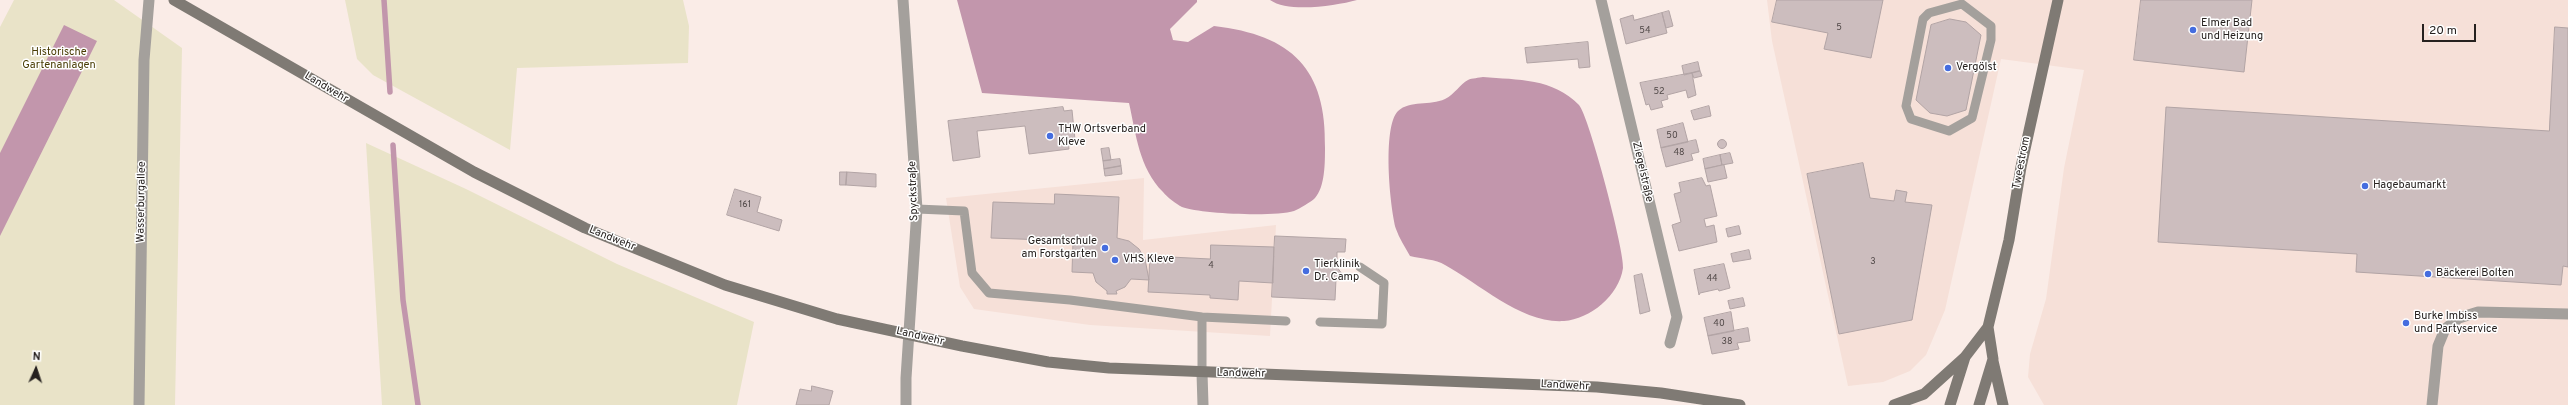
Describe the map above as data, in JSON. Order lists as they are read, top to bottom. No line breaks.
{"streets":{"main road":["Landwehr","Tweestrom"],"street":["Ziegelstraße","Spyckstraße","Wasserburgallee"]},"crossings":[["Landwehr","Spyckstraße"]],"parks":["Historische Gartenanlagen"],"places":["Elmer Bad und Heizung","Vergölst","THW Ortsverband Kleve","Hagebaumarkt","Gesamtschule am Forstgarten","VHS Kleve","Tierklinik Dr. Camp","Bäckerei Bolten","Burke Imbiss und Partyservice"],"house_numbers":["5","54","52","50","48","161","3","4","44","40","38"],"scale_bar":"20 m","north":"top"}
